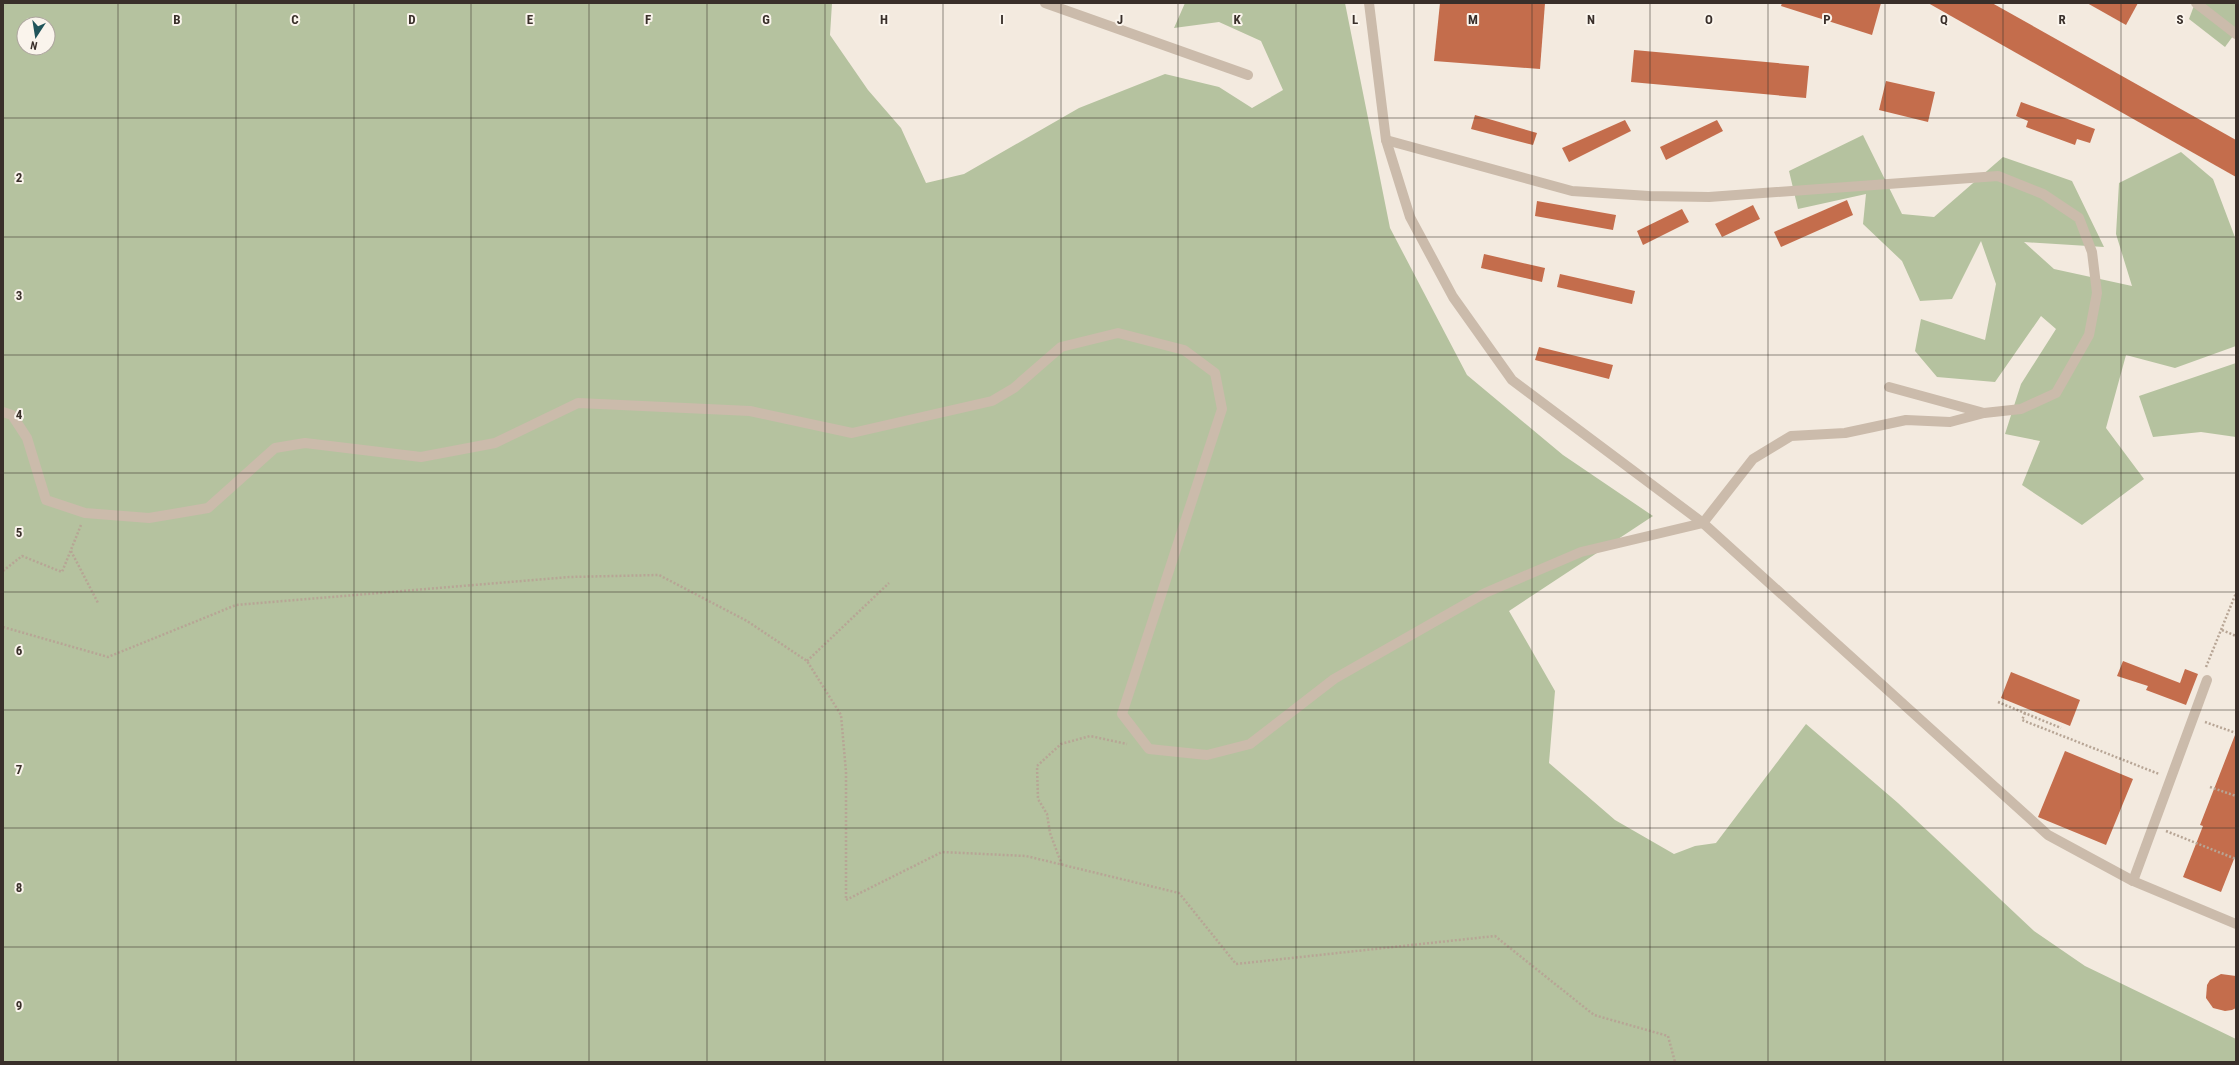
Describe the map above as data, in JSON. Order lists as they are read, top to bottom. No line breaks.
{"north":"bottom","grid":{"columns":["B","C","D","E","F","G","H","I","J","K","L","M","N","O","P","Q","R","S"],"rows":["2","3","4","5","6","7","8","9"]}}
